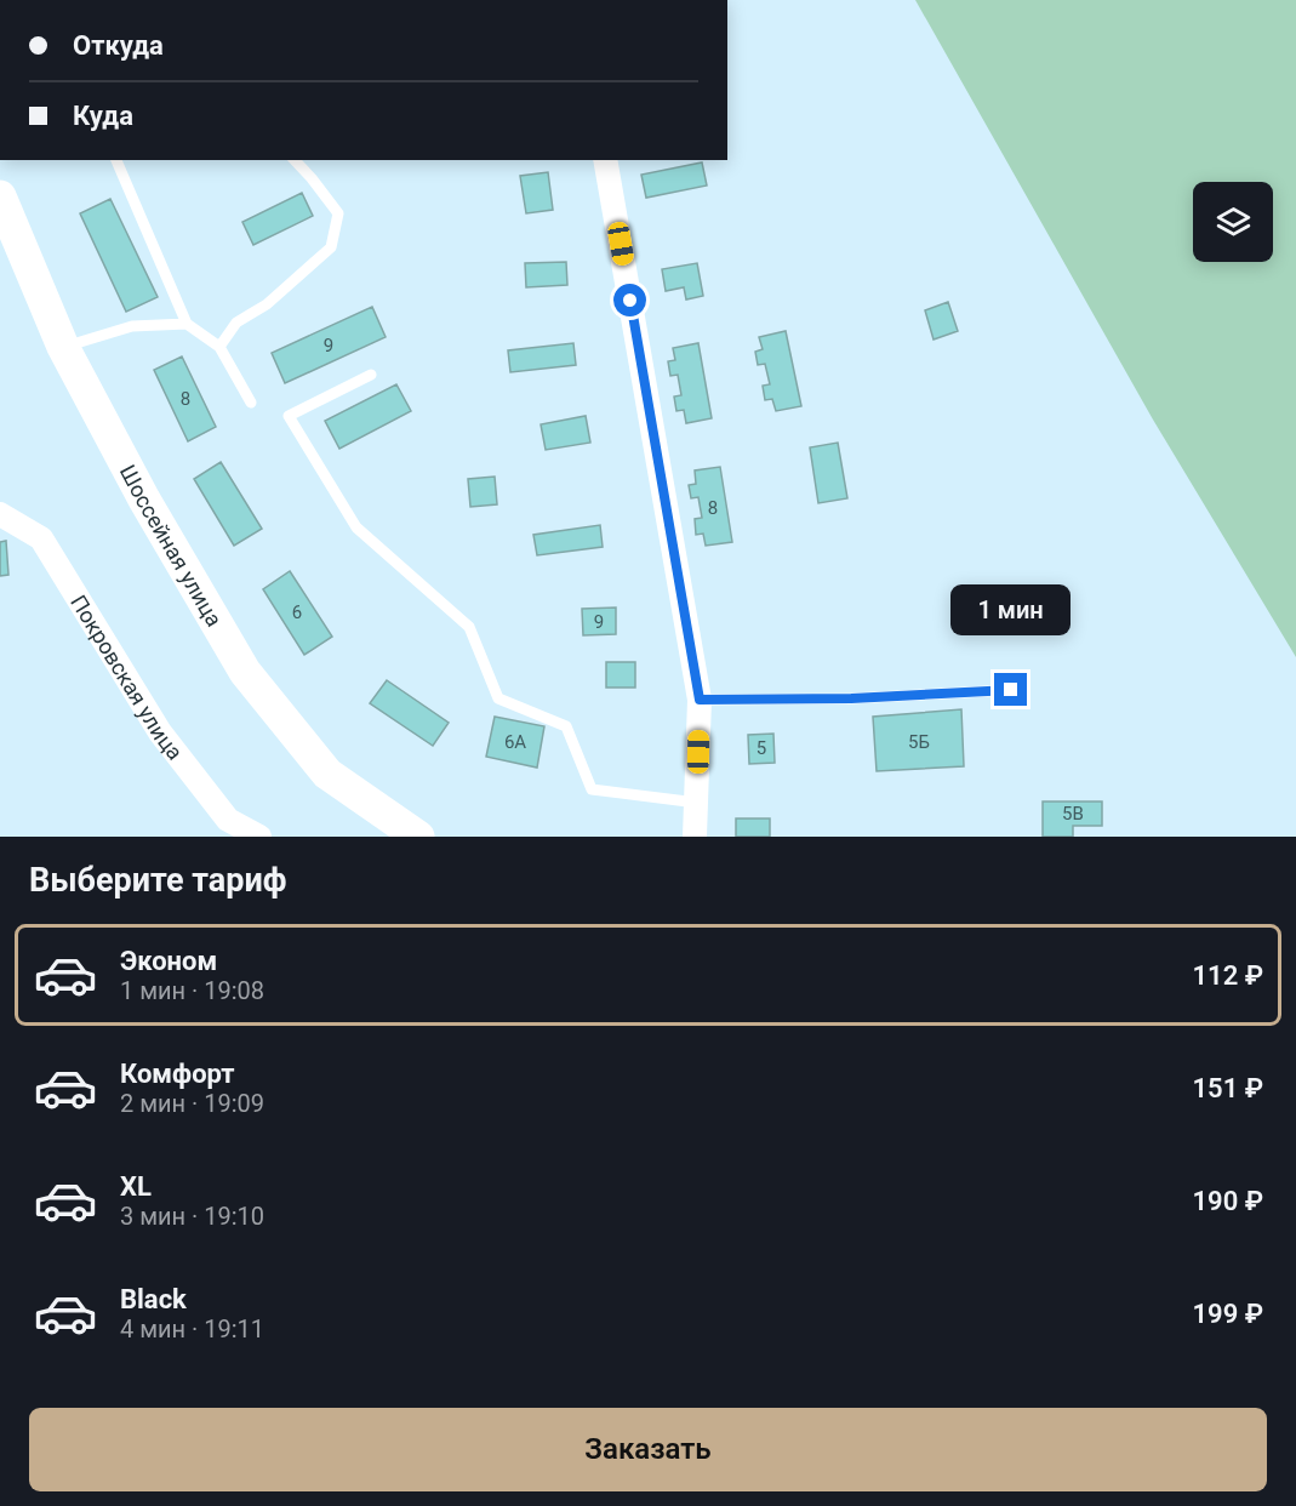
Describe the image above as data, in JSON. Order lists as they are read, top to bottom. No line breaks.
{"streets":{"main road":["Шоссейная улица"],"street":["Покровская улица"]},"house_numbers":["9","8","8","6","9","6А","5Б","5","5В"],"page":{"banner":["Откуда","Куда"],"bubble":"1 мин","heading":"Выберите тариф","list":[{"name":"Эконом","note":"1 мин · 19:08","value":"112 ₽"},{"name":"Комфорт","note":"2 мин · 19:09","value":"151 ₽"},{"name":"XL","note":"3 мин · 19:10","value":"190 ₽"},{"name":"Black","note":"4 мин · 19:11","value":"199 ₽"}],"buttons":"Заказать"}}
